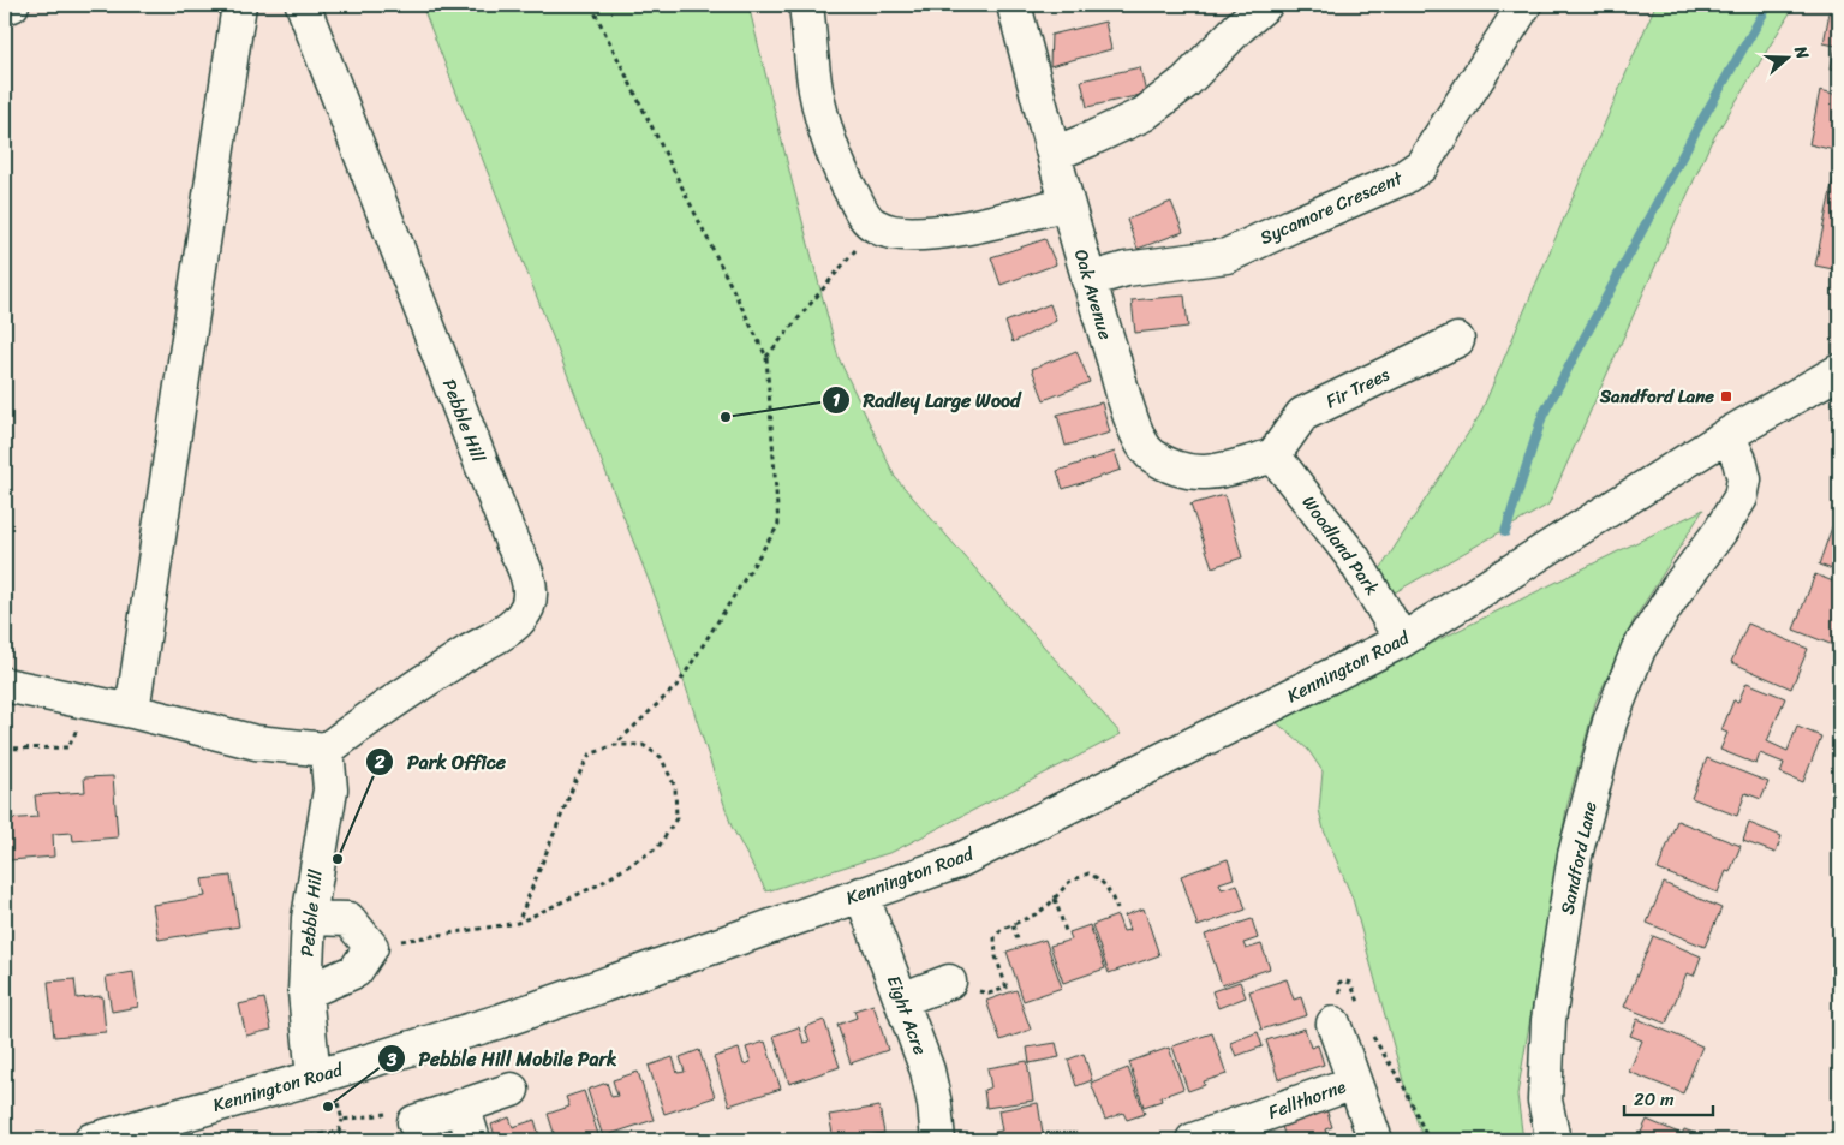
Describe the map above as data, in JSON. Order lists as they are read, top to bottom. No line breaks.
{"streets":{"street":["Sycamore Crescent","Oak Avenue","Fir Trees","Pebble Hill","Woodland Park","Kennington Road","Sandford Lane","Eight Acre","Fellthorne"]},"crossings":[["Sycamore Crescent","Oak Avenue"],["Oak Avenue","Fir Trees"],["Oak Avenue","Woodland Park"],["Fir Trees","Woodland Park"],["Pebble Hill","Kennington Road"],["Woodland Park","Kennington Road"],["Kennington Road","Sandford Lane"],["Kennington Road","Eight Acre"]],"places":{"transit":["Sandford Lane"],"other":["Radley Large Wood","Park Office","Pebble Hill Mobile Park"]},"scale_bar":"20 m","north":"right"}
